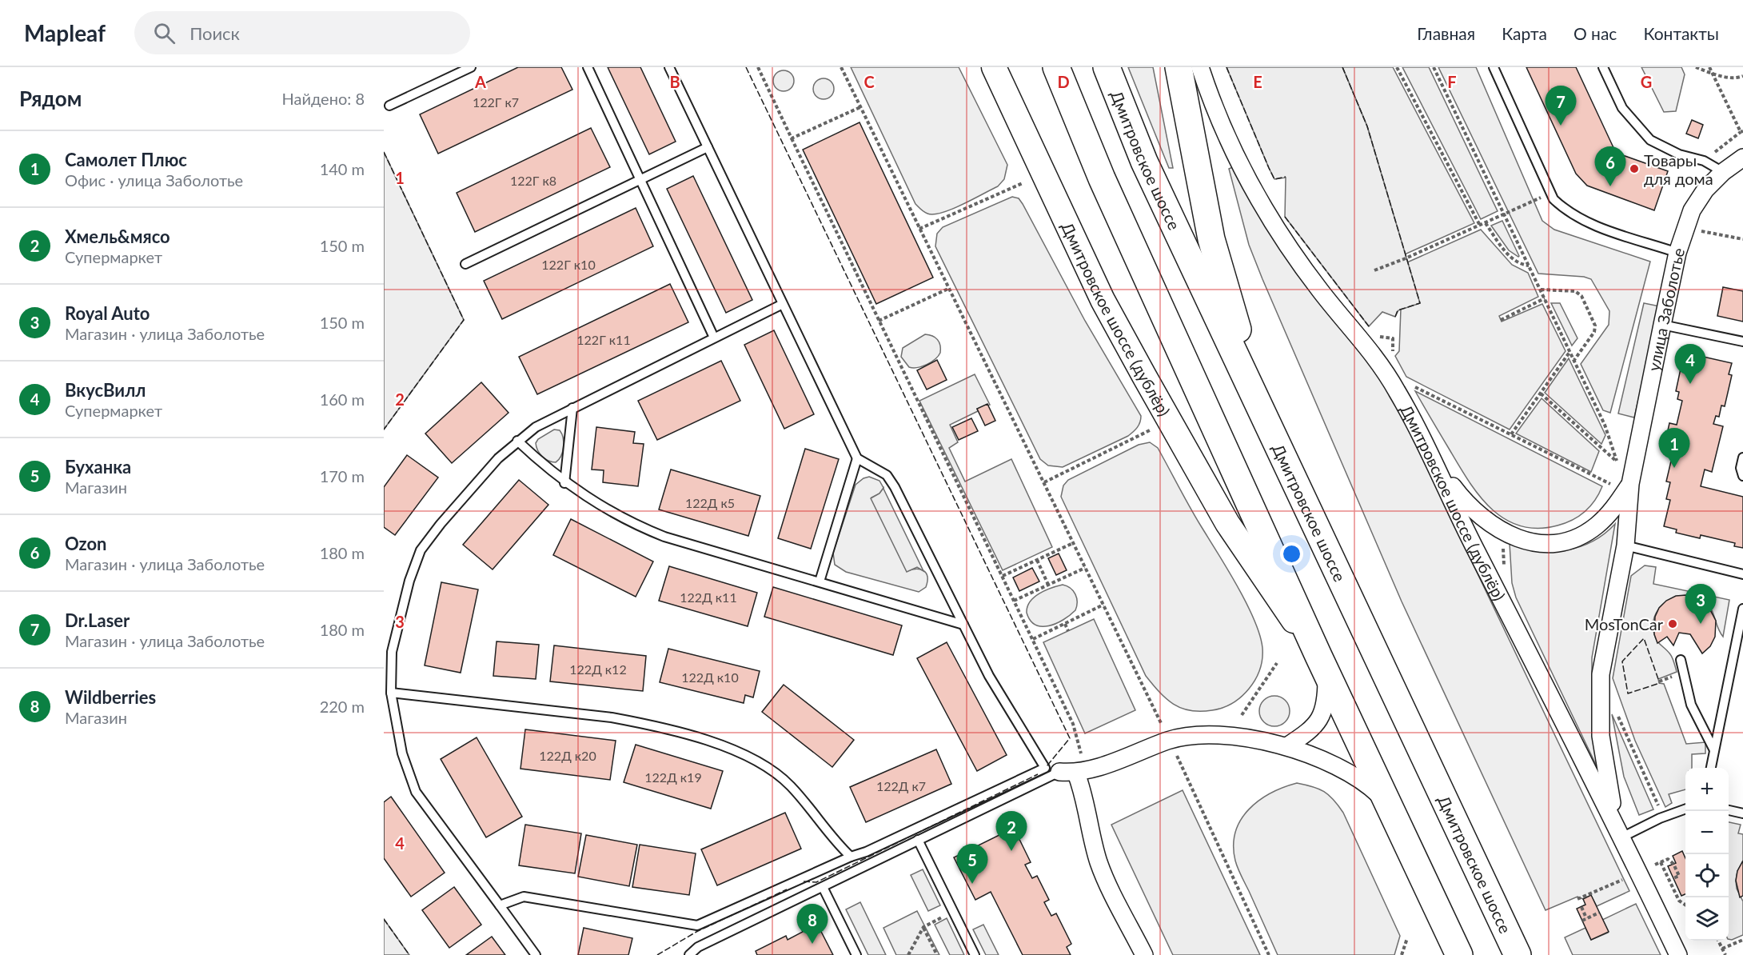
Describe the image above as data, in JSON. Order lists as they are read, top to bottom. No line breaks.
{"streets":{"highway":["Дмитровское шоссе"],"main road":["Дмитровское шоссе (дублёр)"],"street":["улица Заболотье"]},"crossings":[["улица Заболотье","Дмитровское шоссе (дублёр)"]],"places":["Товары для дома","MosTonCar"],"house_numbers":["122Г к7","122Г к8","122Г к10","122Г к11","122Д к5","122Д к11","122Д к12","122Д к10","122Д к20","122Д к19","122Д к7"],"page":{"header":"Mapleaf","search":"Поиск","nav":["Главная","Карта","О нас","Контакты"],"heading":["Рядом","Найдено: 8"],"pins":["7","6","4","1","3","2","5","8"],"list":[{"mark":"1","name":"Самолет Плюс","note":"Офис · улица Заболотье","value":"140 m"},{"mark":"2","name":"Хмель&мясо","note":"Супермаркет","value":"150 m"},{"mark":"3","name":"Royal Auto","note":"Магазин · улица Заболотье","value":"150 m"},{"mark":"4","name":"ВкусВилл","note":"Супермаркет","value":"160 m"},{"mark":"5","name":"Буханка","note":"Магазин","value":"170 m"},{"mark":"6","name":"Ozon","note":"Магазин · улица Заболотье","value":"180 m"},{"mark":"7","name":"Dr.Laser","note":"Магазин · улица Заболотье","value":"180 m"},{"mark":"8","name":"Wildberries","note":"Магазин","value":"220 m"}],"map_buttons":["+","−"]},"grid":{"columns":["A","B","C","D","E","F","G"],"rows":["1","2","3","4"]}}
